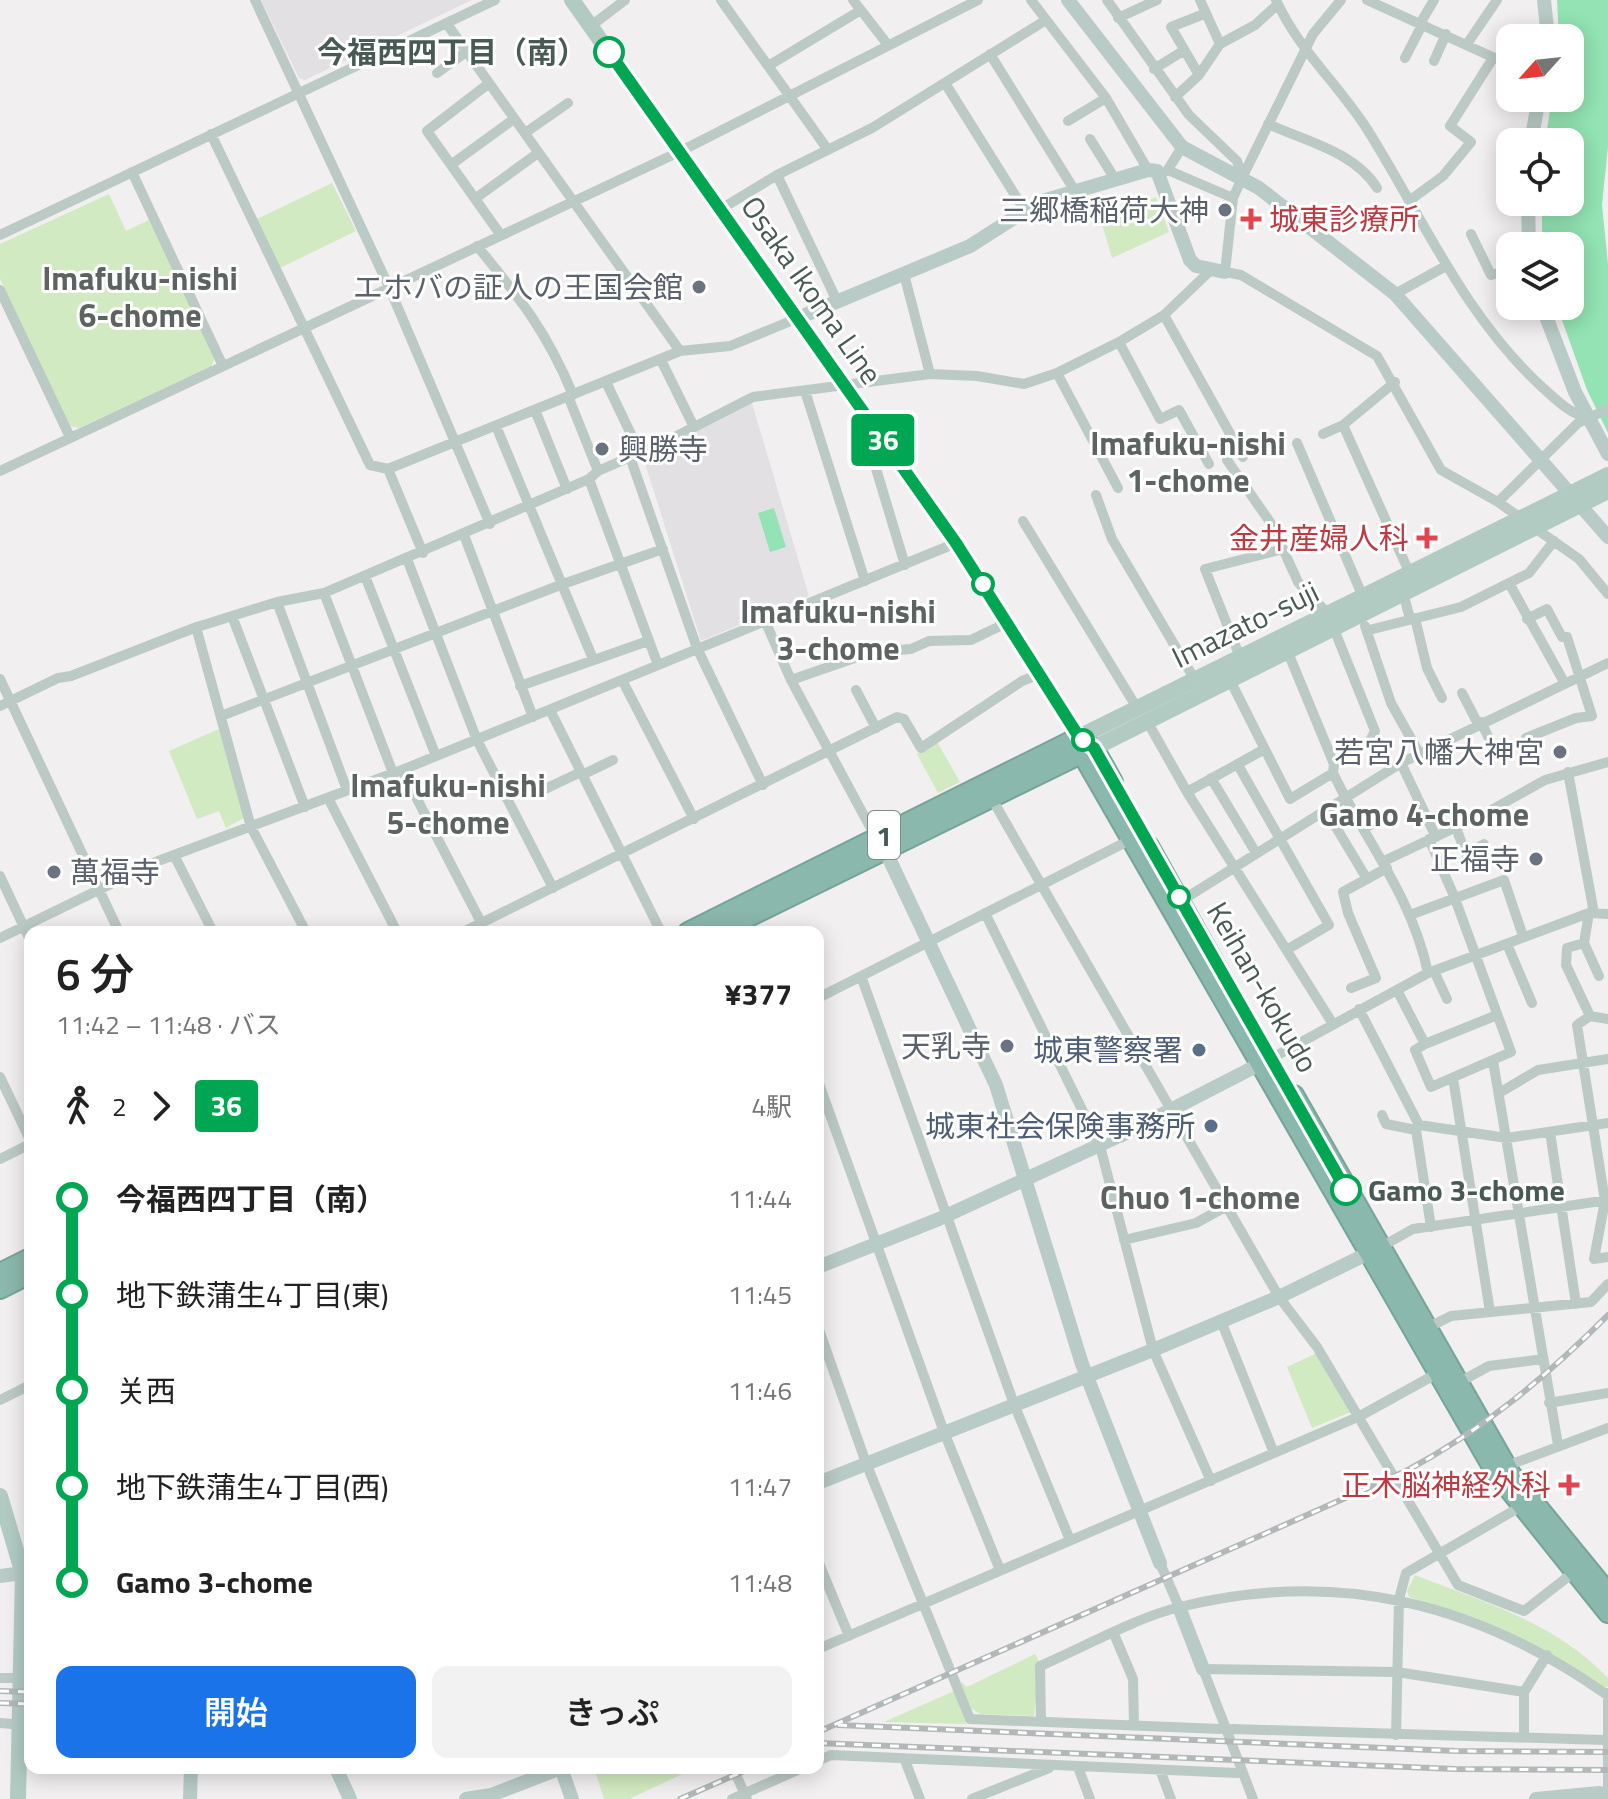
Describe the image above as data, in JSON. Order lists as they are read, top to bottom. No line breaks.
{"streets":{"highway":["1","Keihan-kokudo"],"main road":["Osaka Ikoma Line","Imazato-suji"]},"crossings":[["Osaka Ikoma Line","Imazato-suji"],["Osaka Ikoma Line","1"],["Osaka Ikoma Line","Keihan-kokudo"],["Imazato-suji","1"],["Imazato-suji","Keihan-kokudo"],["1","Keihan-kokudo"]],"districts":["Imafuku-nishi 6-chome","Imafuku-nishi 1-chome","Imafuku-nishi 3-chome","Imafuku-nishi 5-chome","Gamo 4-chome","Chuo 1-chome"],"places":{"other":["今福西四丁目（南）","三郷橋稲荷大神","エホバの証人の王国会館","興勝寺","若宮八幡大神宮","正福寺","萬福寺","天乳寺","城東警察署","城東社会保険事務所","Gamo 3-chome"],"health":["城東診療所","金井産婦人科","正木脳神経外科"]},"lines":["bus line 36"],"north":"bottom left","page":{"on_map":"36","heading":["6 分","11:42 – 11:48 · バス","¥377"],"legs":["2","36","4駅"],"list":[{"name":"今福西四丁目（南）","value":"11:44"},{"name":"地下鉄蒲生4丁目(東)","value":"11:45"},{"name":"关西","value":"11:46"},{"name":"地下鉄蒲生4丁目(西)","value":"11:47"},{"name":"Gamo 3-chome","value":"11:48"}],"buttons":["開始","きっぷ"]}}
